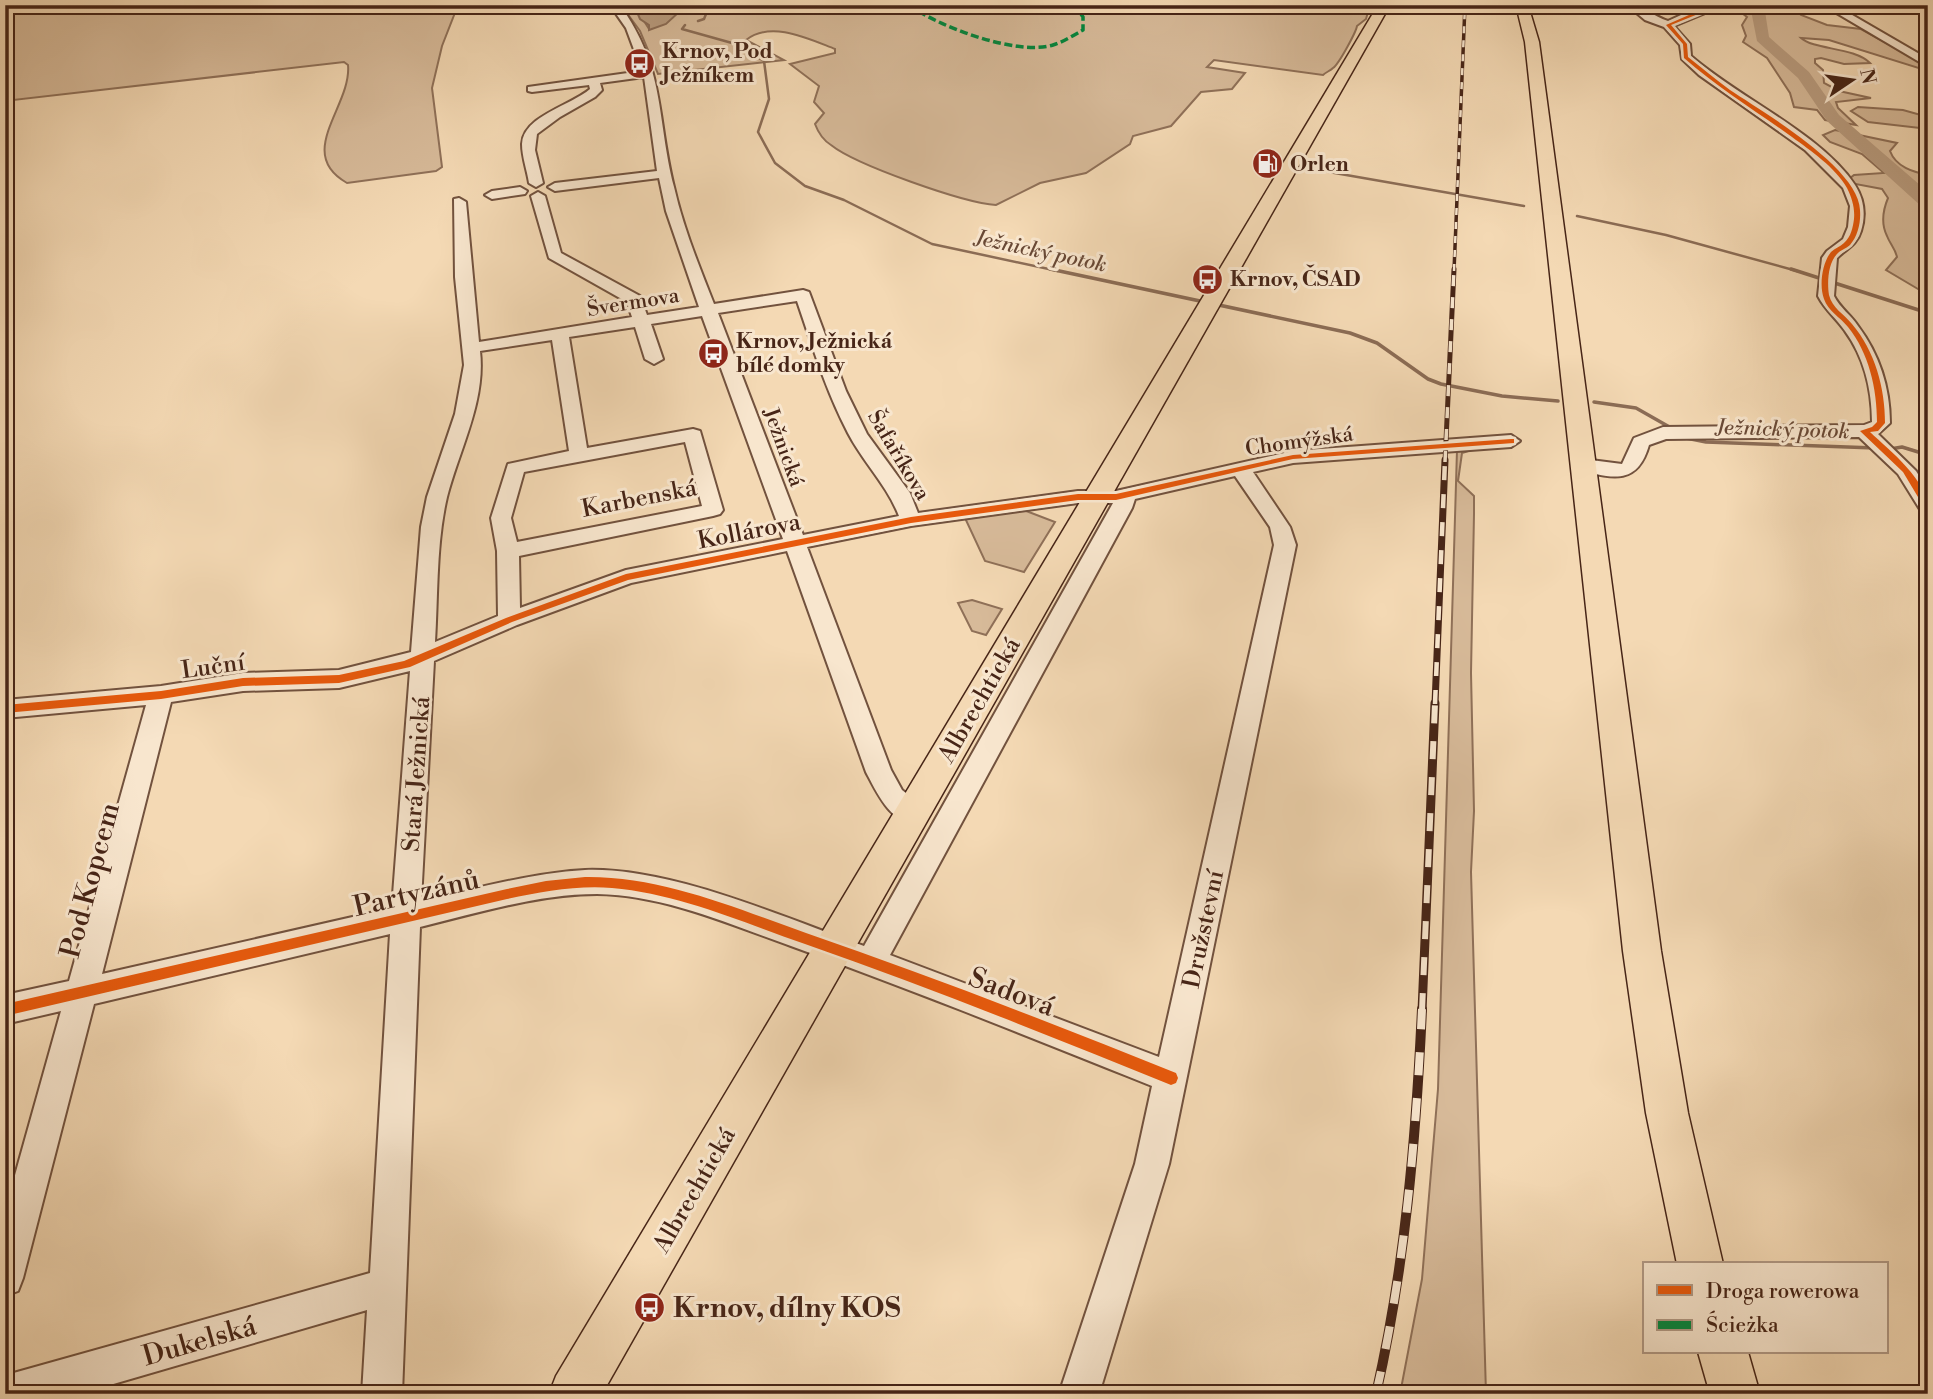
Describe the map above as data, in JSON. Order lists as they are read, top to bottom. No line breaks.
{"streets":{"main road":["Albrechtická"],"street":["Švermova","Chomýžská","Ježnická","Šafaříkova","Karbenská","Kollárova","Luční","Stará Ježnická","Pod Kopcem","Partyzánů","Družstevní","Sadová","Dukelská"]},"crossings":[["Švermova","Ježnická"],["Švermova","Šafaříkova"],["Švermova","Stará Ježnická"],["Chomýžská","Kollárova"],["Chomýžská","Albrechtická"],["Chomýžská","Družstevní"],["Ježnická","Kollárova"],["Ježnická","Albrechtická"],["Šafaříkova","Kollárova"],["Karbenská","Kollárova"],["Kollárova","Luční"],["Kollárova","Albrechtická"],["Kollárova","Stará Ježnická"],["Luční","Stará Ježnická"],["Luční","Pod Kopcem"],["Albrechtická","Partyzánů"],["Albrechtická","Sadová"],["Stará Ježnická","Partyzánů"],["Stará Ježnická","Dukelská"],["Pod Kopcem","Partyzánů"],["Partyzánů","Sadová"],["Družstevní","Sadová"]],"water":["Ježnický potok"],"places":{"bus stop":["Krnov, Pod Ježníkem","Krnov, ČSAD","Krnov, Ježnická bílé domky","Krnov, dílny KOS"],"fuel station":["Orlen"]},"legend":["Droga rowerowa","Ścieżka"],"north":"right"}
